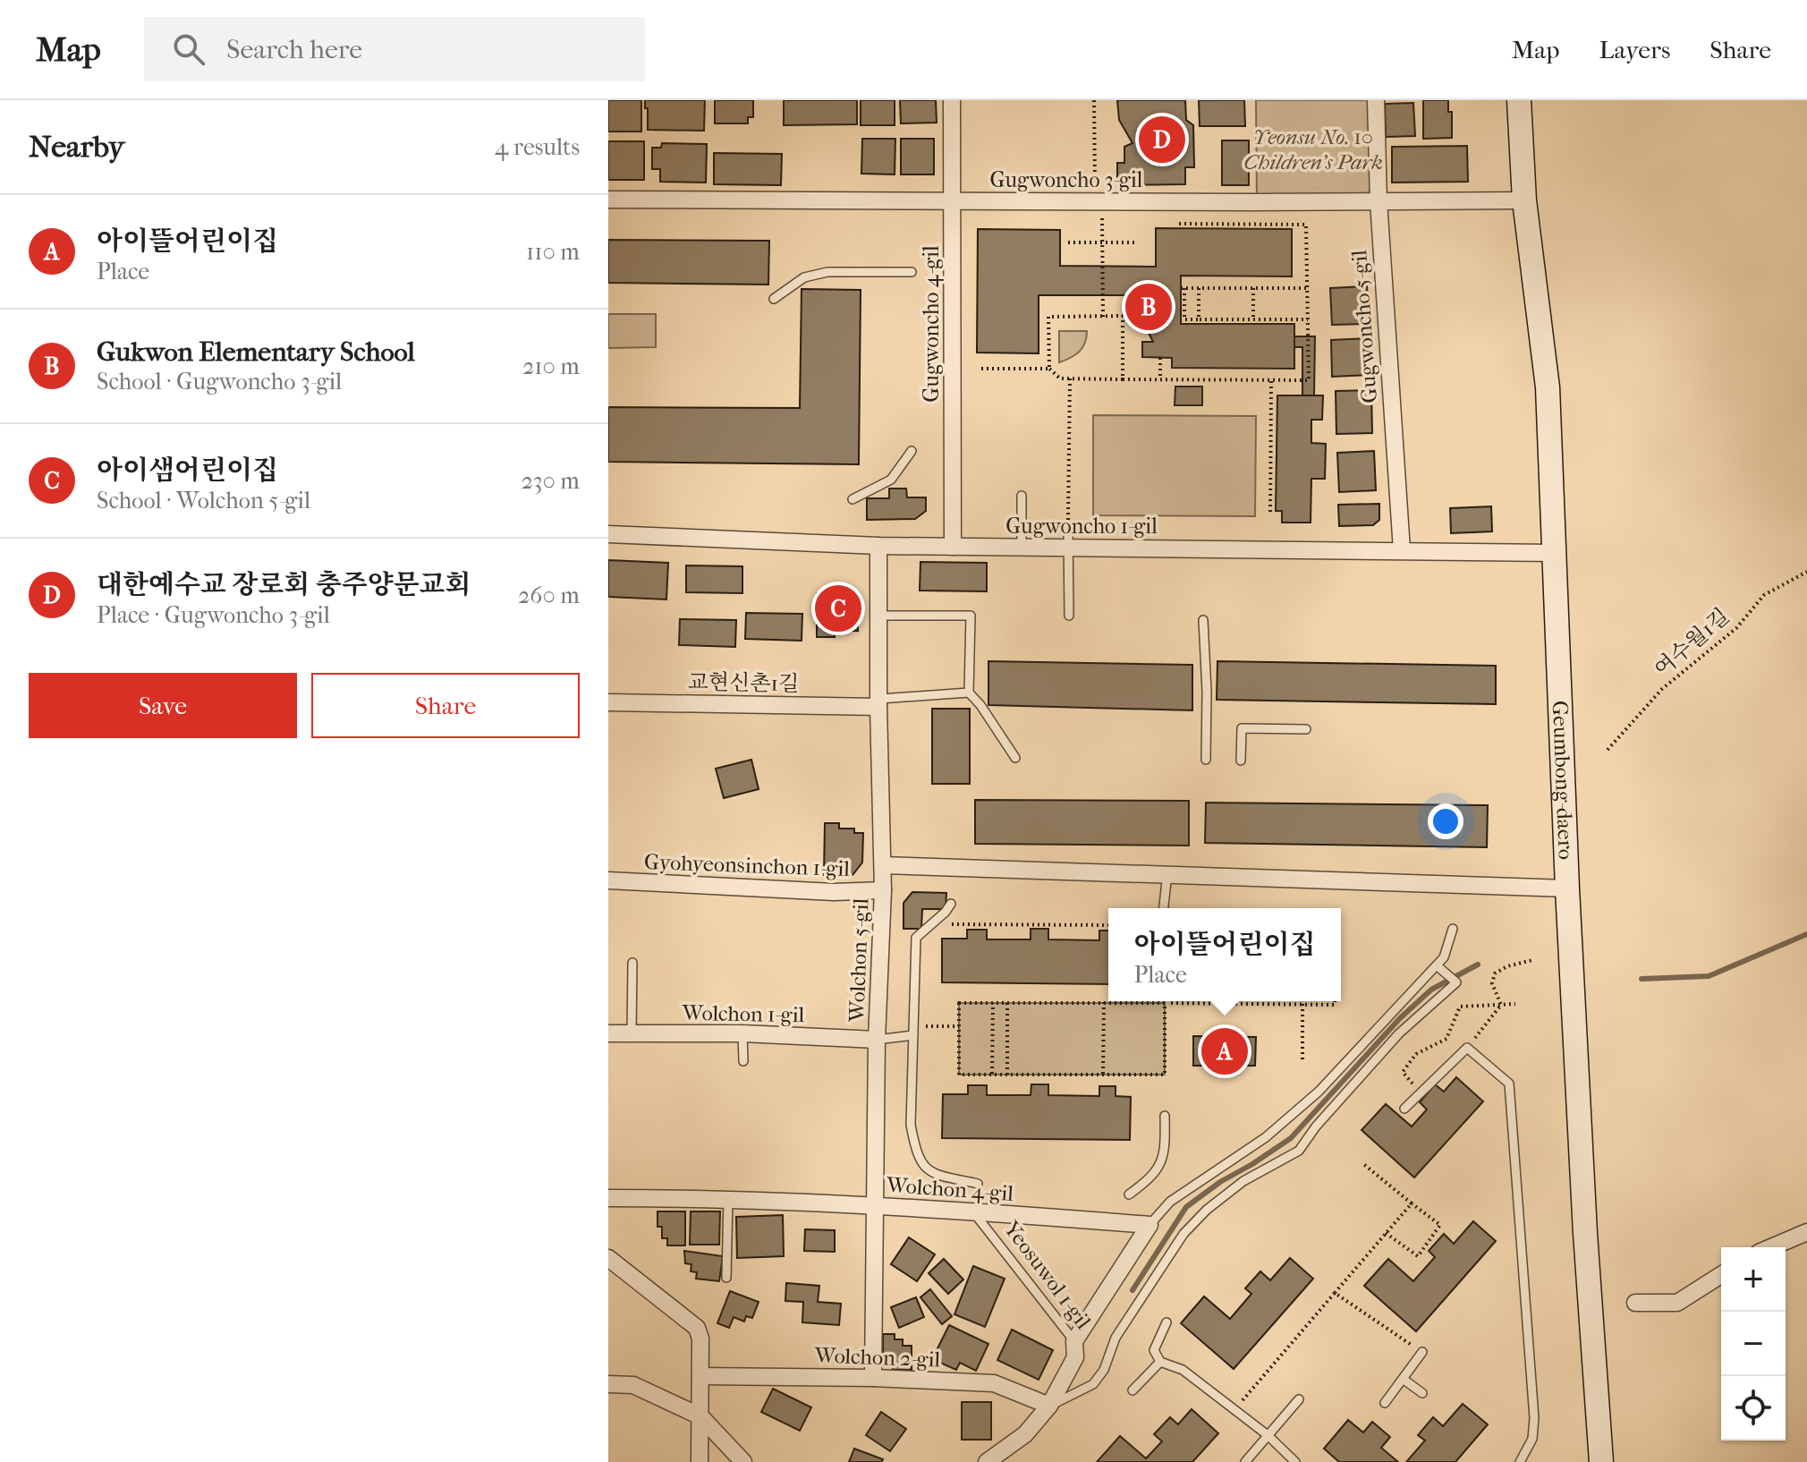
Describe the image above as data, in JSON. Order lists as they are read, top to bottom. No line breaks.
{"streets":{"street":["Gugwoncho 3-gil","Gugwoncho 4-gil","Gugwoncho 5-gil","Gugwoncho 1-gil","교현신촌1길","Geumbong-daero","Gyohyeonsinchon 1-gil","Wolchon 5-gil","Wolchon 1-gil","Wolchon 4-gil","Yeosuwol 1-gil","Wolchon 2-gil"],"path":["여수월1길"]},"crossings":[["Gugwoncho 3-gil","Gugwoncho 4-gil"],["Gugwoncho 3-gil","Gugwoncho 5-gil"],["Gugwoncho 3-gil","Geumbong-daero"],["Gugwoncho 4-gil","Gugwoncho 1-gil"],["Gugwoncho 5-gil","Gugwoncho 1-gil"],["Gugwoncho 1-gil","Geumbong-daero"],["Gugwoncho 1-gil","Wolchon 5-gil"],["교현신촌1길","Wolchon 5-gil"],["Gyohyeonsinchon 1-gil","Wolchon 5-gil"],["Wolchon 5-gil","Wolchon 1-gil"],["Wolchon 5-gil","Wolchon 4-gil"],["Wolchon 5-gil","Wolchon 2-gil"],["Wolchon 4-gil","Yeosuwol 1-gil"],["Yeosuwol 1-gil","Wolchon 2-gil"]],"parks":["Yeonsu No. 10 Children's Park"],"page":{"header":"Map","search":"Search here","nav":["Map","Layers","Share"],"heading":["Nearby","4 results"],"pins":["D","B","C","A"],"list":[{"mark":"A","name":"아이뜰어린이집","note":"Place","value":"110 m"},{"mark":"B","name":"Gukwon Elementary School","note":"School · Gugwoncho 3-gil","value":"210 m"},{"mark":"C","name":"아이샘어린이집","note":"School · Wolchon 5-gil","value":"230 m"},{"mark":"D","name":"대한예수교 장로회 충주양문교회","note":"Place · Gugwoncho 3-gil","value":"260 m"}],"buttons":["Save","Share"],"popup":["아이뜰어린이집","Place"],"map_buttons":["+","−"]}}
